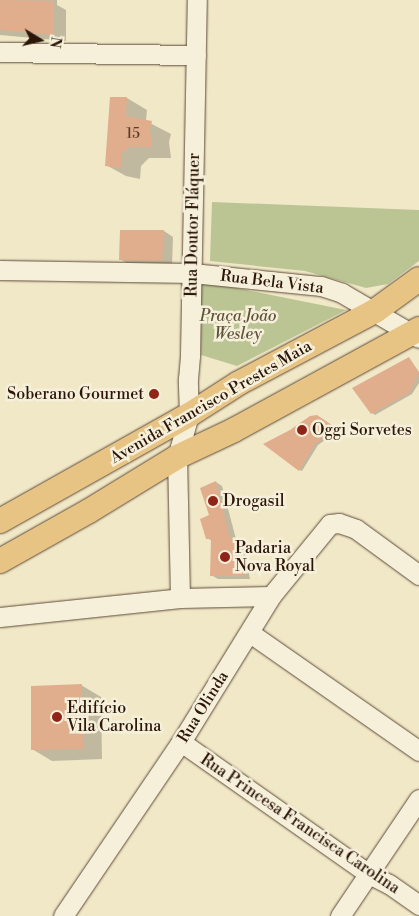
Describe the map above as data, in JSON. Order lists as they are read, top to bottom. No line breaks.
{"streets":{"main road":["Avenida Francisco Prestes Maia"],"street":["Rua Doutor Fláquer","Rua Bela Vista","Rua Olinda","Rua Princesa Francisca Carolina"]},"crossings":[["Rua Doutor Fláquer","Rua Bela Vista"],["Rua Doutor Fláquer","Avenida Francisco Prestes Maia"],["Rua Bela Vista","Avenida Francisco Prestes Maia"],["Rua Olinda","Rua Princesa Francisca Carolina"]],"parks":["Praça João Wesley"],"places":["Soberano Gourmet","Oggi Sorvetes","Drogasil","Padaria Nova Royal","Edifício Vila Carolina"],"house_numbers":["15"],"north":"right"}
